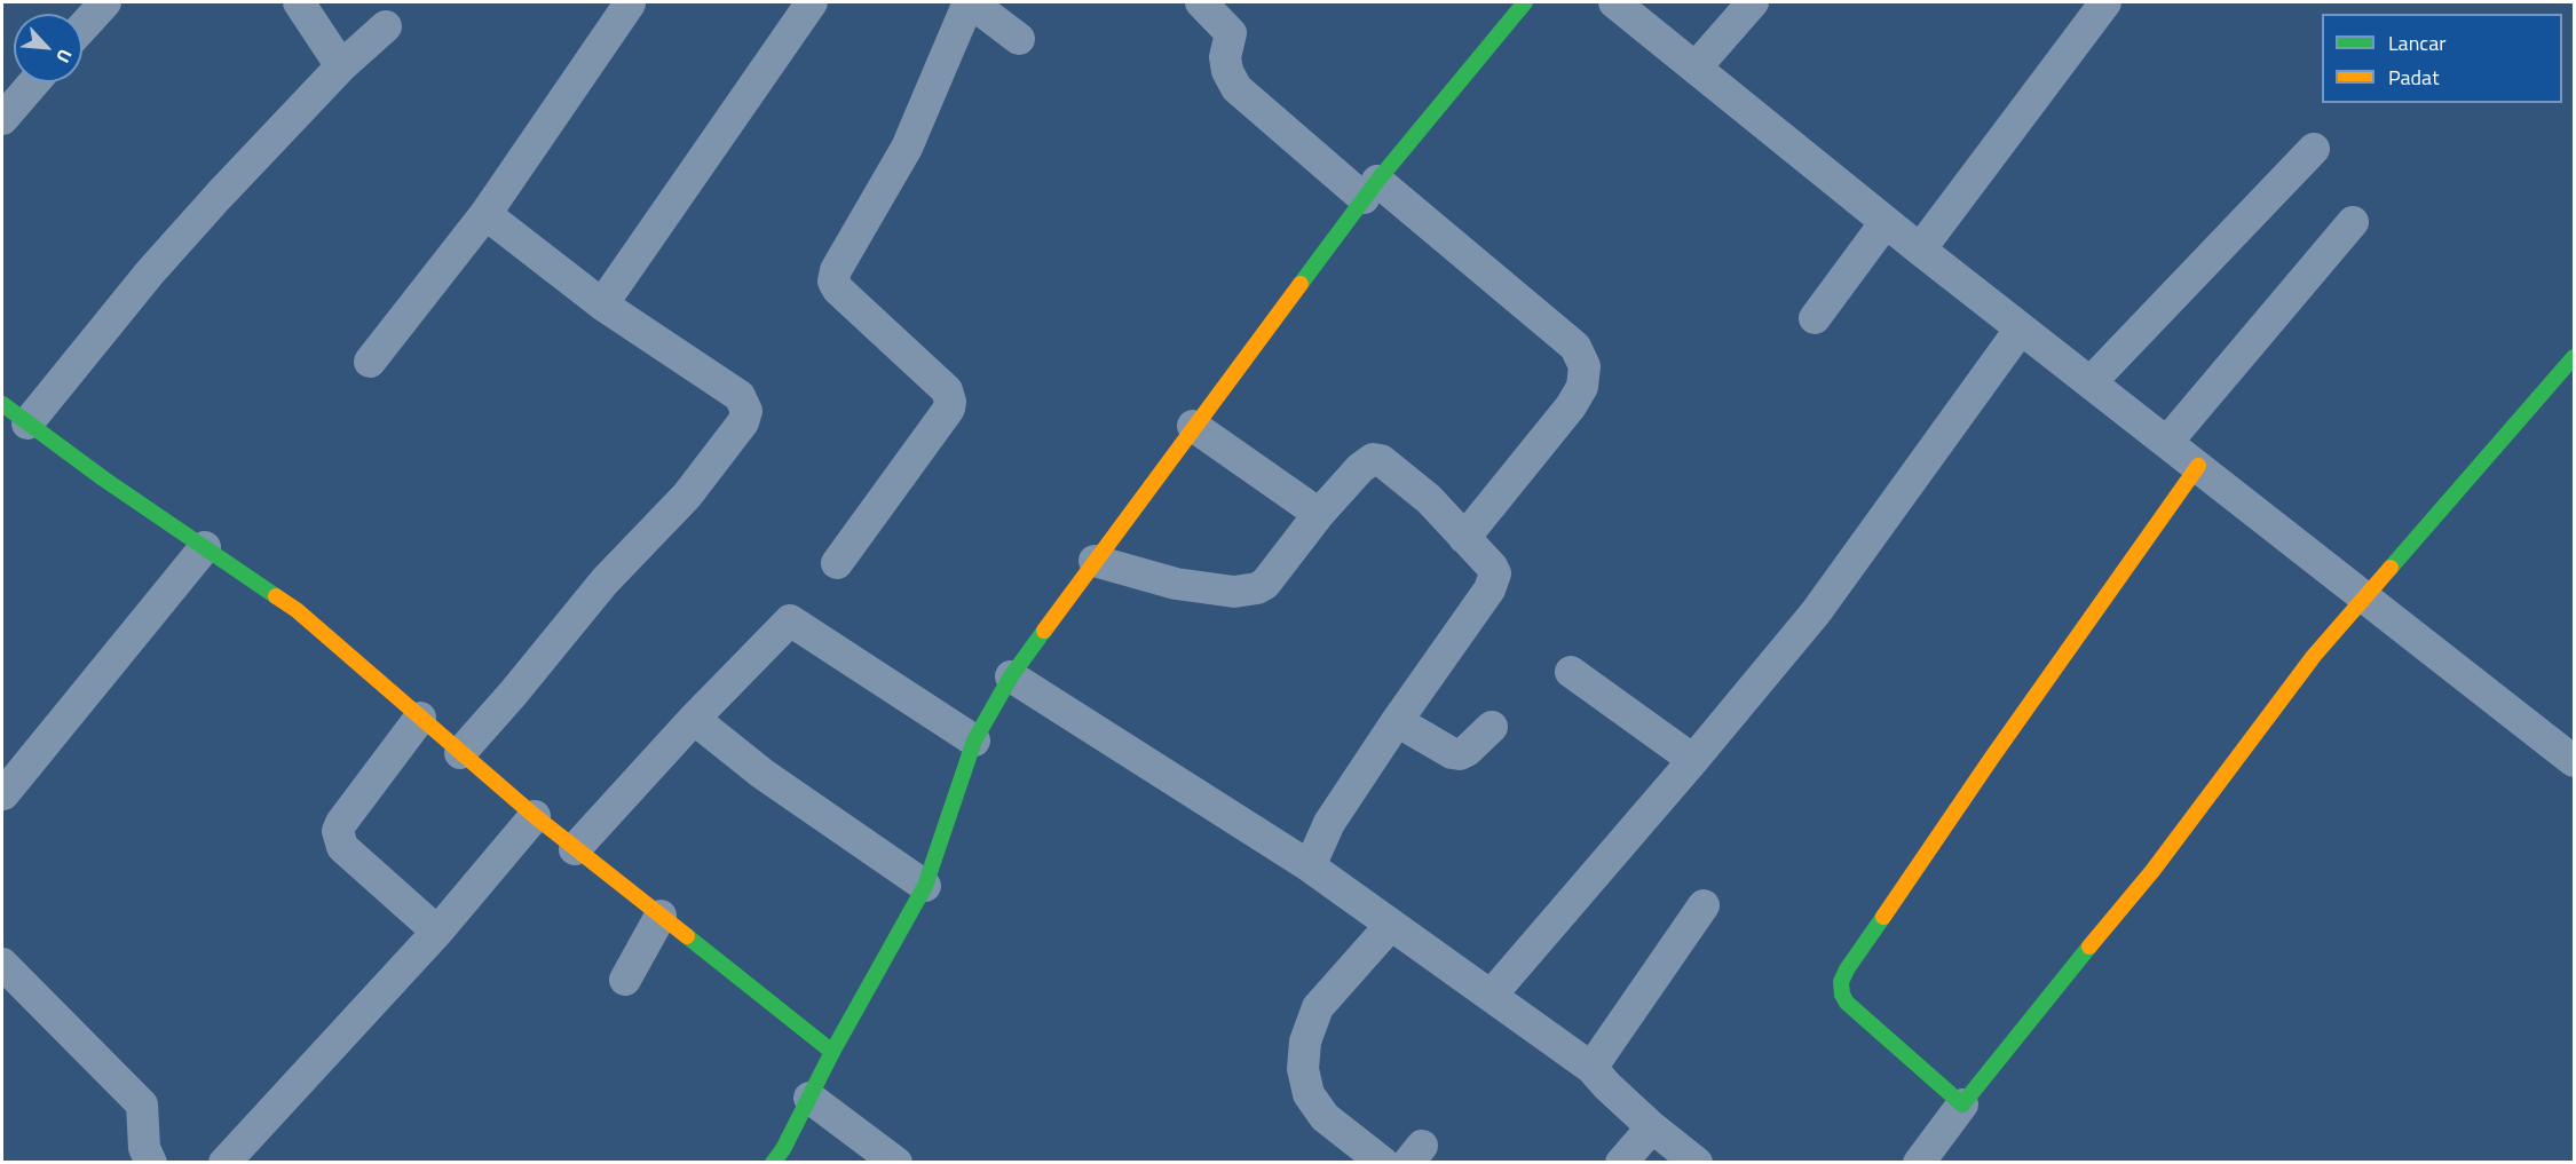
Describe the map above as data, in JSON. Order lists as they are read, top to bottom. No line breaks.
{"legend":["Lancar","Padat"],"north":"bottom right"}
